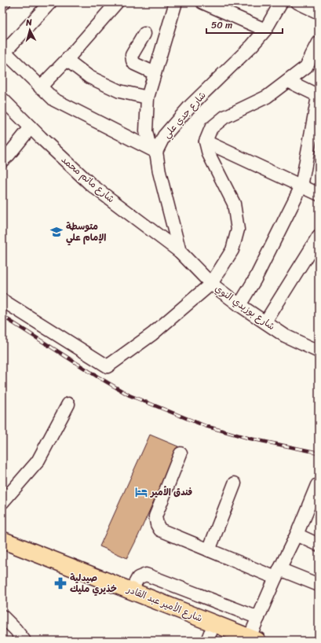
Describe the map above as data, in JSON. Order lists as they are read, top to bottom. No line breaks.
{"streets":{"main road":["شارع الأمير عبد القادر"],"street":["شارع جدي علي","شارع ماتم محمد","شارع بوزيدي النوي"]},"crossings":[["شارع ماتم محمد","شارع بوزيدي النوي"]],"places":{"school or university":["متوسطة الإمام علي"],"hotel":["فندق الأمير"],"pharmacy":["صيدلية خذيري مليك"]},"scale_bar":"50 m","north":"top"}
